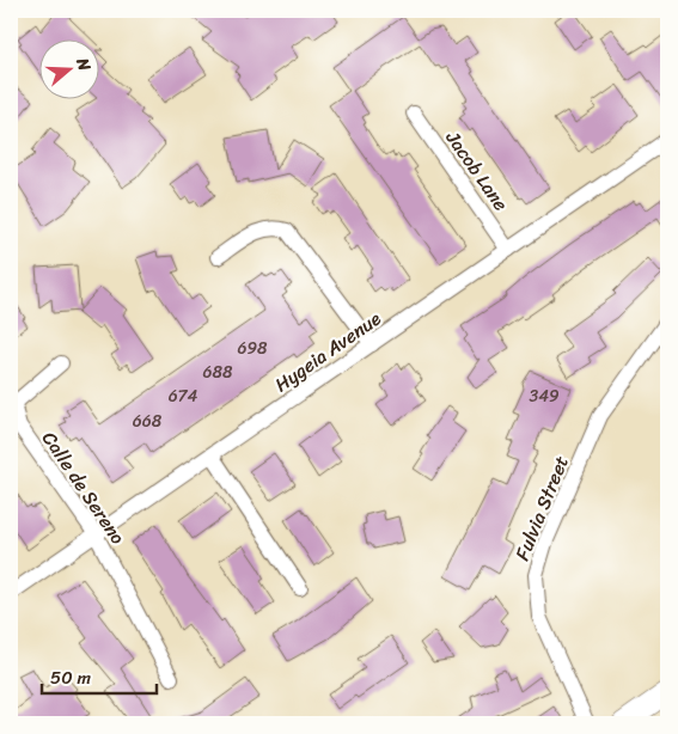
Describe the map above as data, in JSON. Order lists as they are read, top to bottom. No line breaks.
{"streets":{"street":["Jacob Lane","Hygeia Avenue","Calle de Sereno","Fulvia Street"]},"crossings":[["Jacob Lane","Hygeia Avenue"],["Hygeia Avenue","Calle de Sereno"]],"house_numbers":["698","688","674","349","668"],"scale_bar":"50 m","north":"right"}
